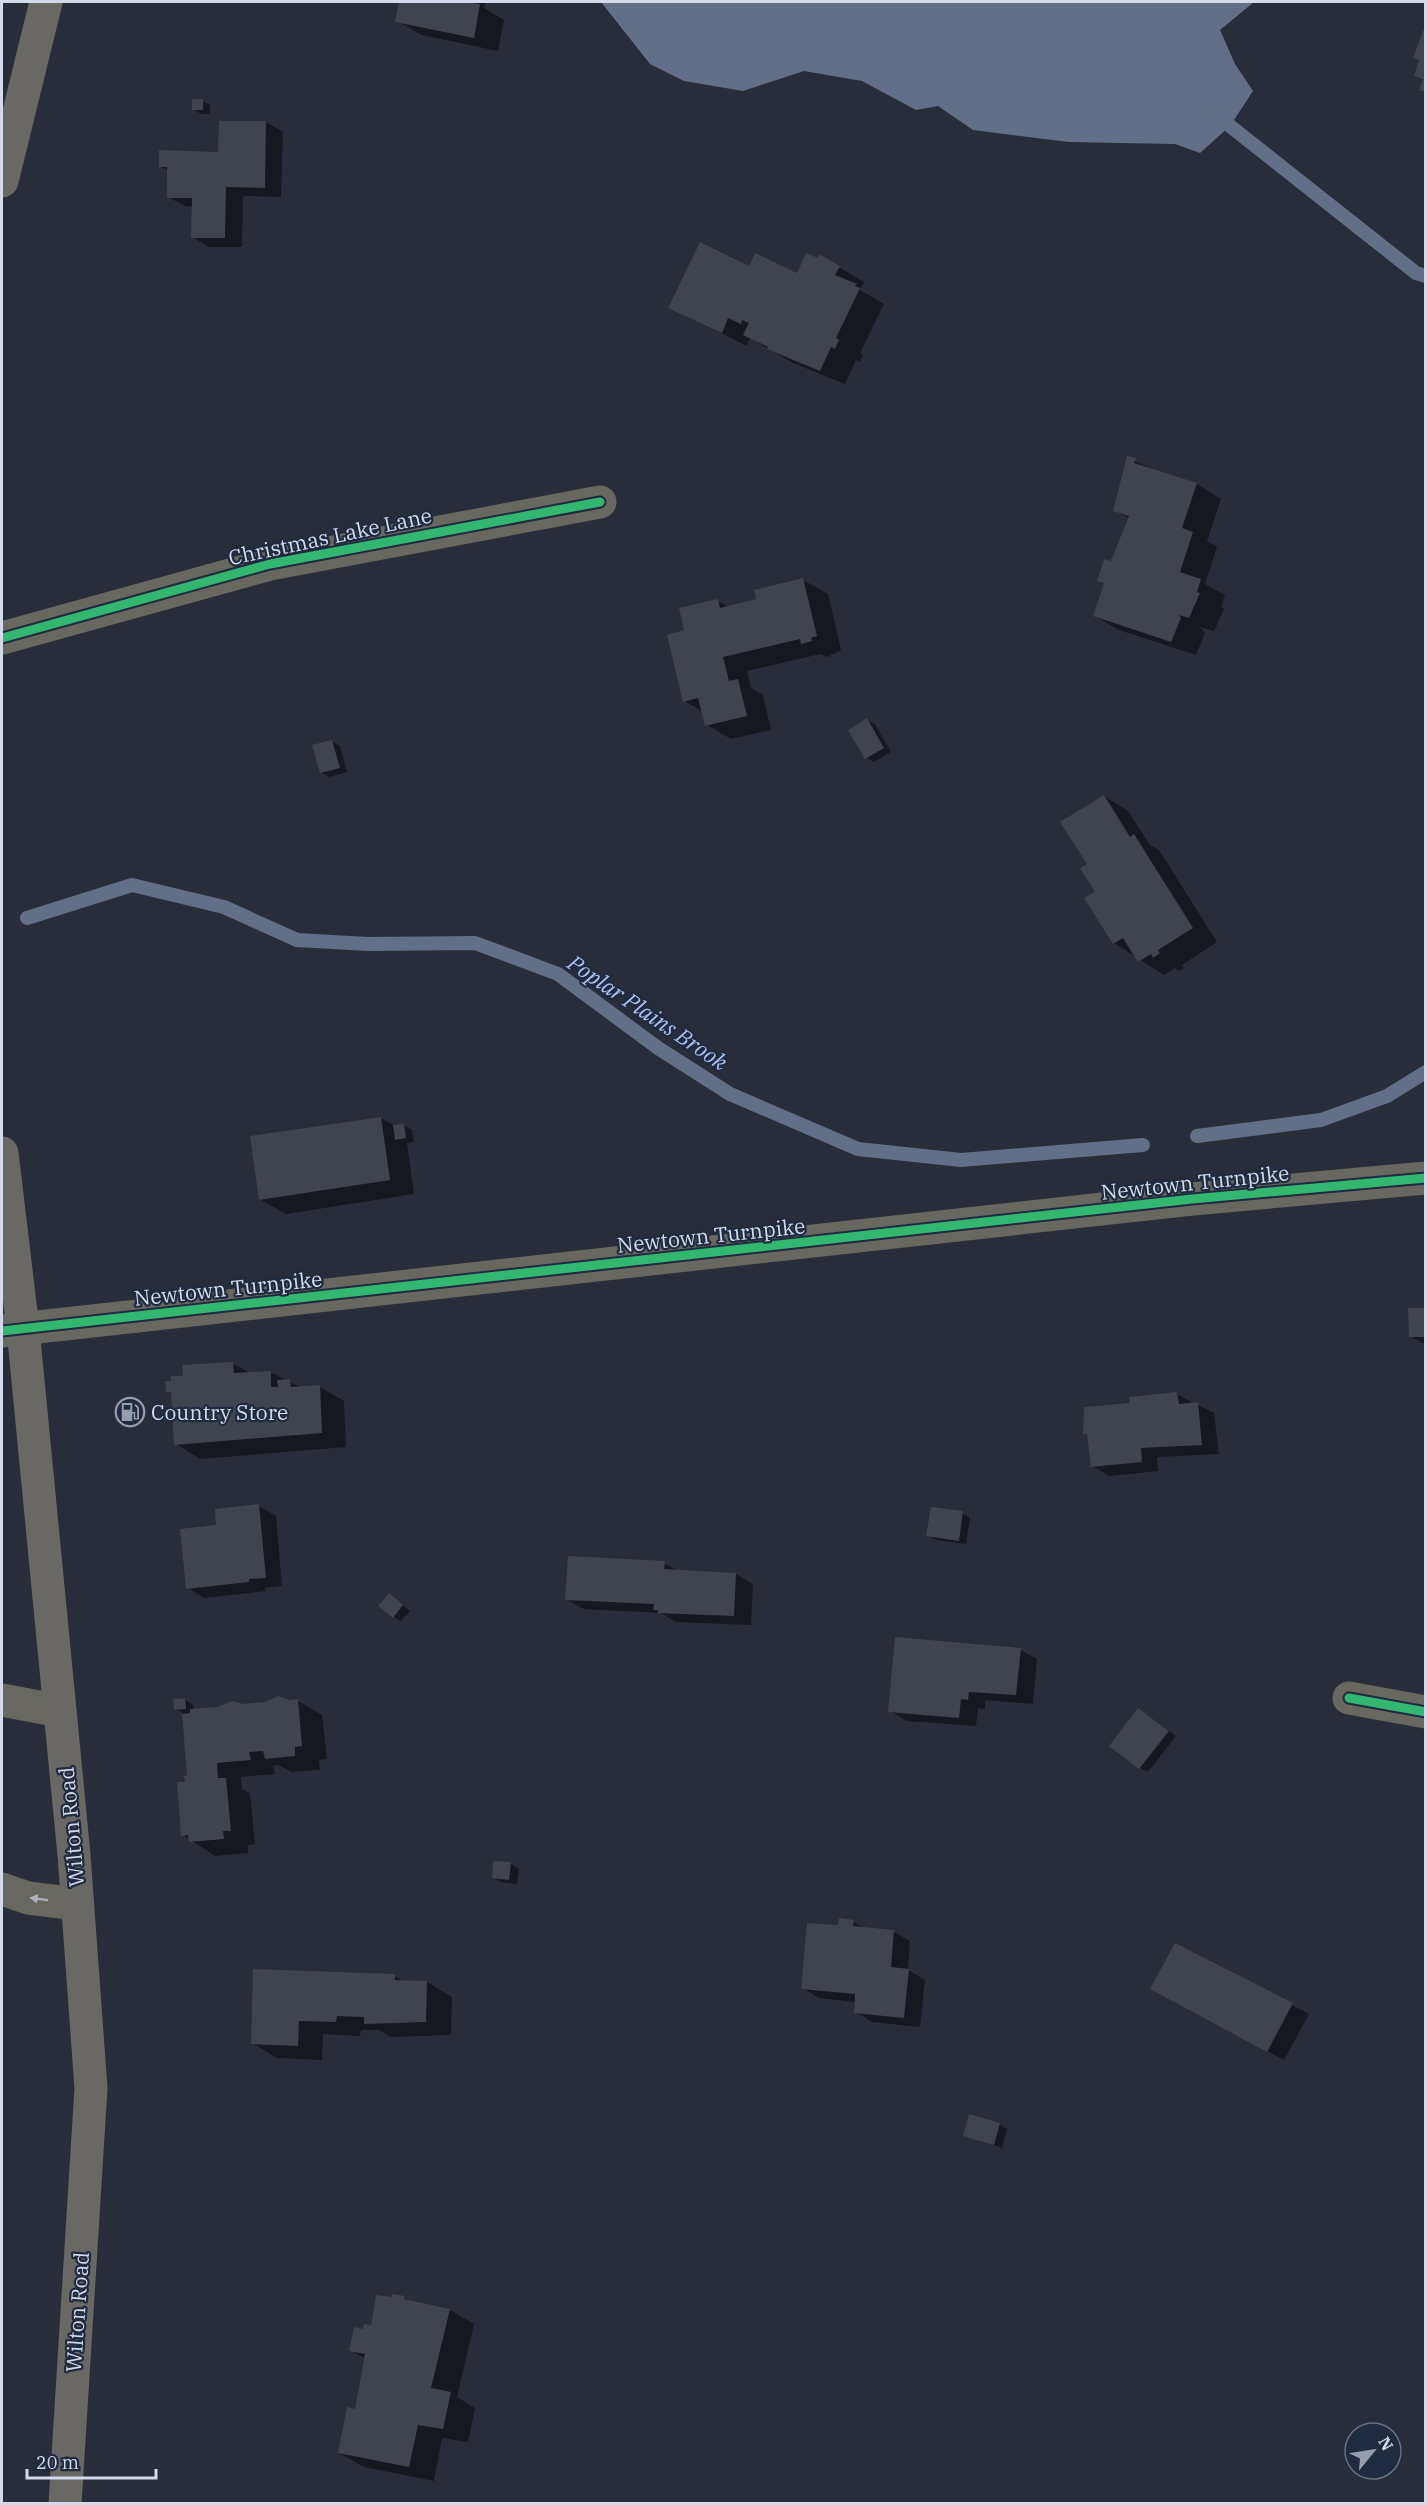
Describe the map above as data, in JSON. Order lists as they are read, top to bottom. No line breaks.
{"streets":{"main road":["Wilton Road"],"street":["Christmas Lake Lane","Newtown Turnpike"]},"crossings":[["Newtown Turnpike","Wilton Road"]],"water":["Poplar Plains Brook"],"places":{"fuel station":["Country Store"]},"scale_bar":"20 m","north":"top right"}
